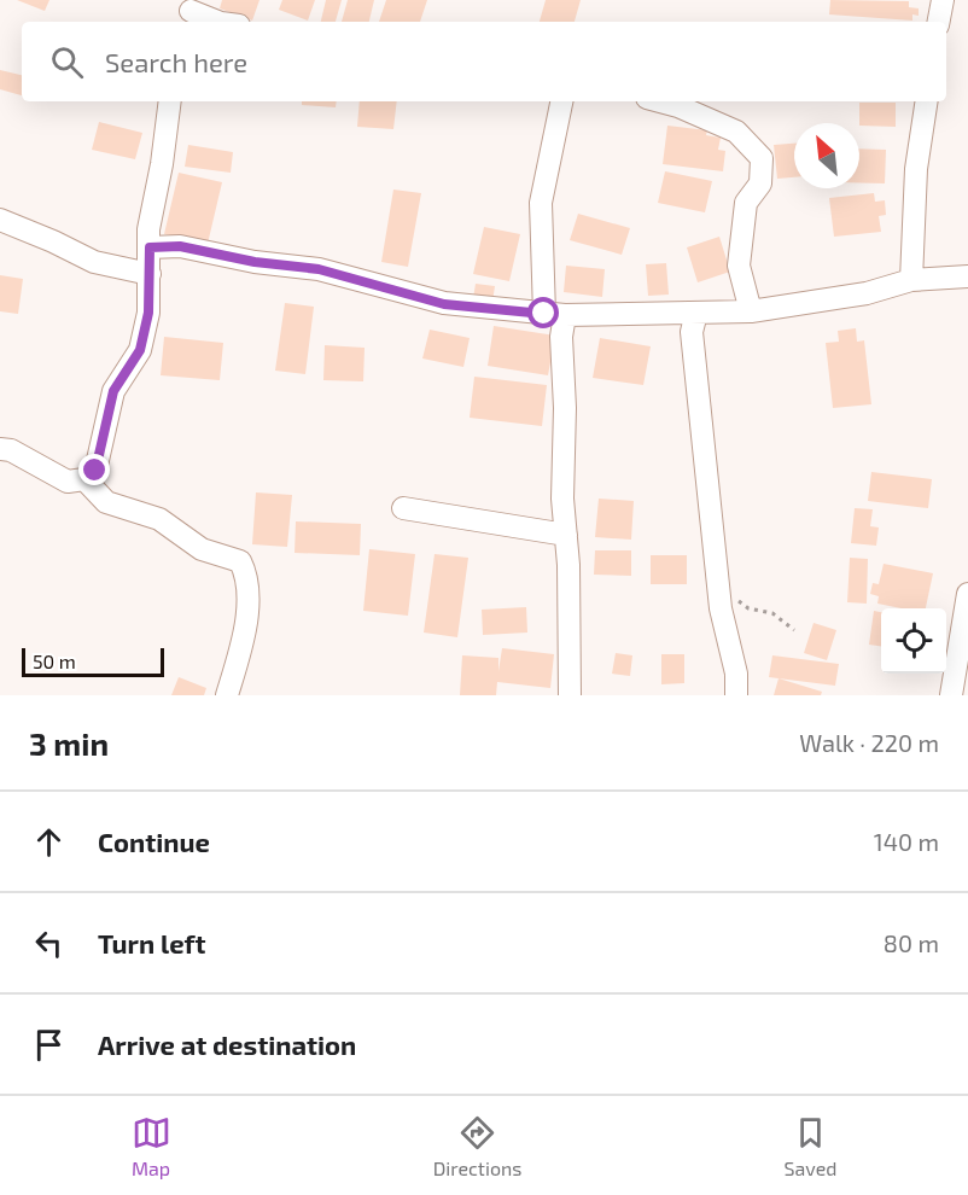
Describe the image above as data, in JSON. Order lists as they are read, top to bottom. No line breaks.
{"scale_bar":"50 m","north":"top left","page":{"search":"Search here","scale":"50 m","heading":["3 min","Walk · 220 m"],"list":[["Continue","140 m"],["Turn left","80 m"],"Arrive at destination"],"nav":["Map","Directions","Saved"]}}
